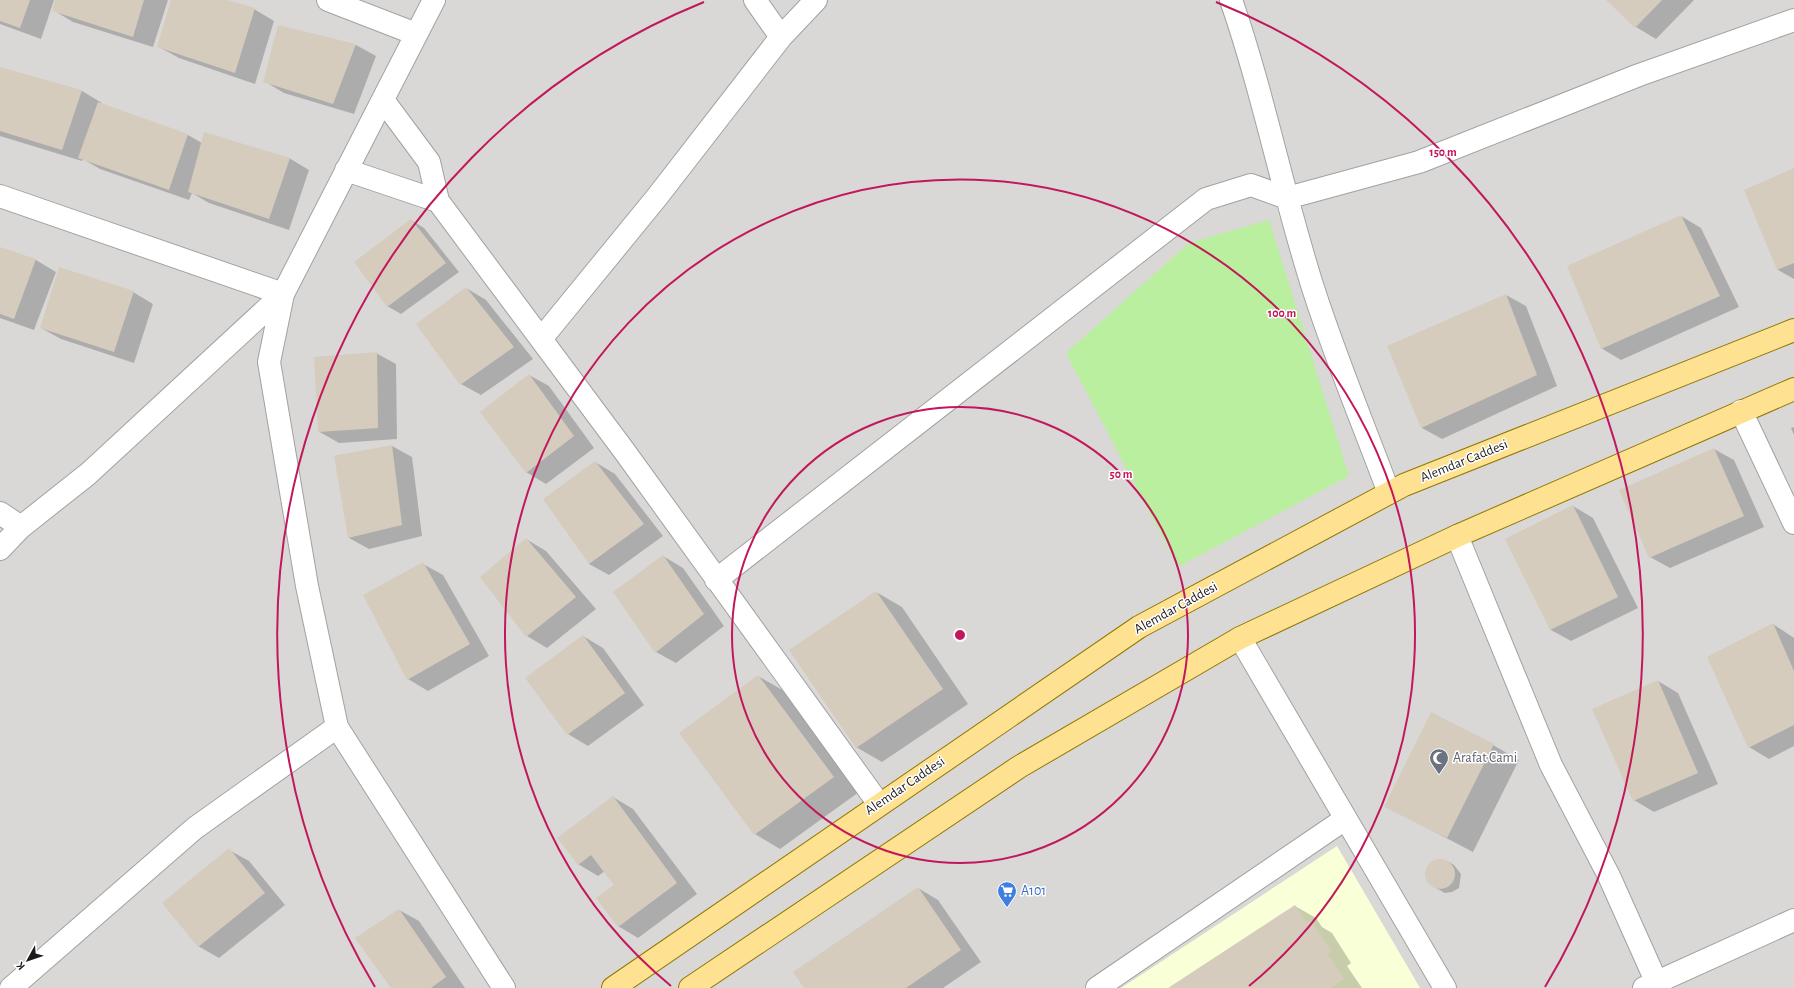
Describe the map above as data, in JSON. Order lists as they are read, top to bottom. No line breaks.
{"streets":{"main road":["Alemdar Caddesi"]},"places":{"mosque":["Arafat Cami"],"supermarket":["A101"]},"north":"bottom left","rings":["150 m","100 m","50 m"]}
